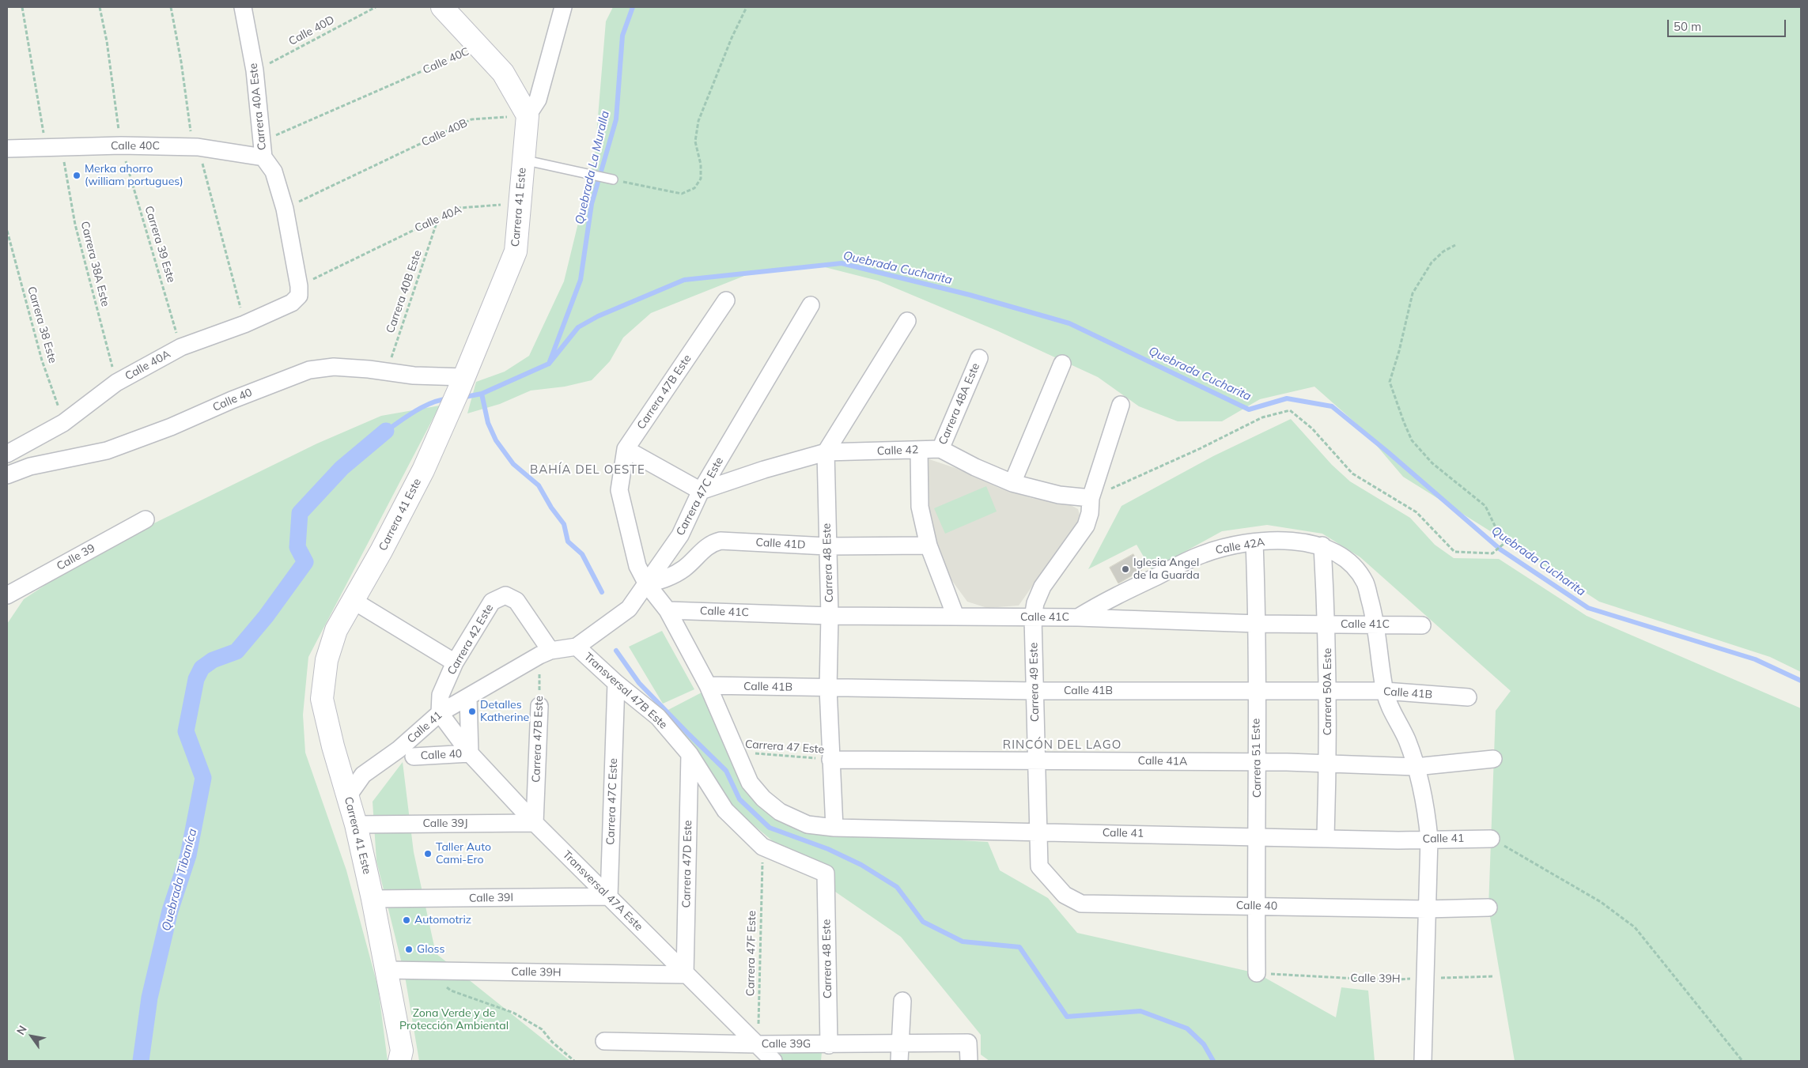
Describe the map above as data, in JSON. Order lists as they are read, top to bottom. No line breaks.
{"streets":{"street":["Calle 40C","Carrera 40A Este","Carrera 41 Este","Calle 40A","Carrera 47B Este","Calle 40","Carrera 48A Este","Calle 42","Carrera 47C Este","Calle 41D","Calle 42A","Calle 39","Carrera 48 Este","Calle 41C","Carrera 42 Este","Carrera 49 Este","Calle 41B","Transversal 47B Este","Carrera 50A Este","Calle 41","Carrera 51 Este","Calle 41A","Calle 39J","Carrera 47D Este","Transversal 47A Este","Calle 39I","Calle 39H","Calle 39G"],"path":["Calle 40D","Calle 40B","Carrera 39 Este","Carrera 38A Este","Carrera 40B Este","Carrera 38 Este","Carrera 47 Este","Carrera 47F Este"]},"crossings":[["Calle 40D","Carrera 40A Este"],["Calle 40C","Carrera 40A Este"],["Calle 40C","Carrera 39 Este"],["Calle 40C","Carrera 38A Este"],["Carrera 40A Este","Calle 40B"],["Carrera 40A Este","Calle 40A"],["Calle 40B","Carrera 41 Este"],["Carrera 41 Este","Calle 40A"],["Carrera 41 Este","Calle 40"],["Carrera 41 Este","Calle 41"],["Carrera 41 Este","Calle 39J"],["Carrera 41 Este","Calle 39I"],["Carrera 41 Este","Calle 39H"],["Calle 40A","Carrera 39 Este"],["Calle 40A","Carrera 38A Este"],["Calle 40A","Carrera 40B Este"],["Calle 40A","Carrera 38 Este"],["Carrera 40B Este","Calle 40"],["Carrera 47B Este","Carrera 47C Este"],["Carrera 47B Este","Calle 41D"],["Carrera 47B Este","Carrera 42 Este"],["Carrera 47B Este","Calle 41"],["Carrera 47B Este","Calle 39J"],["Carrera 47B Este","Transversal 47A Este"],["Calle 40","Carrera 49 Este"],["Calle 40","Carrera 51 Este"],["Calle 40","Transversal 47A Este"],["Carrera 48A Este","Calle 42"],["Calle 42","Carrera 47C Este"],["Calle 42","Carrera 48 Este"],["Calle 42","Carrera 49 Este"],["Carrera 47C Este","Calle 41D"],["Carrera 47C Este","Transversal 47B Este"],["Carrera 47C Este","Calle 41"],["Carrera 47C Este","Transversal 47A Este"],["Carrera 47C Este","Calle 39I"],["Calle 41D","Carrera 48 Este"],["Calle 42A","Calle 41C"],["Calle 42A","Carrera 50A Este"],["Calle 42A","Carrera 51 Este"],["Carrera 48 Este","Calle 41C"],["Carrera 48 Este","Calle 41B"],["Carrera 48 Este","Transversal 47B Este"],["Carrera 48 Este","Calle 41"],["Carrera 48 Este","Carrera 47 Este"],["Carrera 48 Este","Calle 41A"],["Carrera 48 Este","Carrera 47F Este"],["Carrera 48 Este","Calle 39G"],["Calle 41C","Carrera 49 Este"],["Calle 41C","Carrera 50A Este"],["Calle 41C","Carrera 51 Este"],["Carrera 42 Este","Calle 41"],["Carrera 42 Este","Transversal 47A Este"],["Carrera 49 Este","Calle 41B"],["Carrera 49 Este","Calle 41"],["Carrera 49 Este","Calle 41A"],["Calle 41B","Carrera 50A Este"],["Calle 41B","Carrera 51 Este"],["Transversal 47B Este","Calle 41"],["Transversal 47B Este","Carrera 47D Este"],["Transversal 47B Este","Carrera 47F Este"],["Carrera 50A Este","Calle 41"],["Carrera 50A Este","Calle 41A"],["Calle 41","Carrera 47 Este"],["Calle 41","Carrera 51 Este"],["Calle 41","Transversal 47A Este"],["Carrera 47 Este","Calle 41A"],["Carrera 51 Este","Calle 41A"],["Carrera 51 Este","Calle 39H"],["Calle 39J","Transversal 47A Este"],["Carrera 47D Este","Transversal 47A Este"],["Carrera 47D Este","Calle 39H"],["Transversal 47A Este","Calle 39I"],["Transversal 47A Este","Carrera 47F Este"],["Transversal 47A Este","Calle 39H"],["Transversal 47A Este","Calle 39G"],["Carrera 47F Este","Calle 39G"]],"districts":["BAHÍA DEL OESTE","RINCÓN DEL LAGO"],"water":["Quebrada La Muralla","Quebrada Cucharita","Quebrada Tibaníca"],"parks":["Zona Verde y de Protección Ambiental"],"places":["Merka ahorro (william portugues)","Iglesia Angel de la Guarda","Detalles Katherine","Taller Auto Cami-Ero","Automotriz","Gloss"],"scale_bar":"50 m","north":"top left"}
